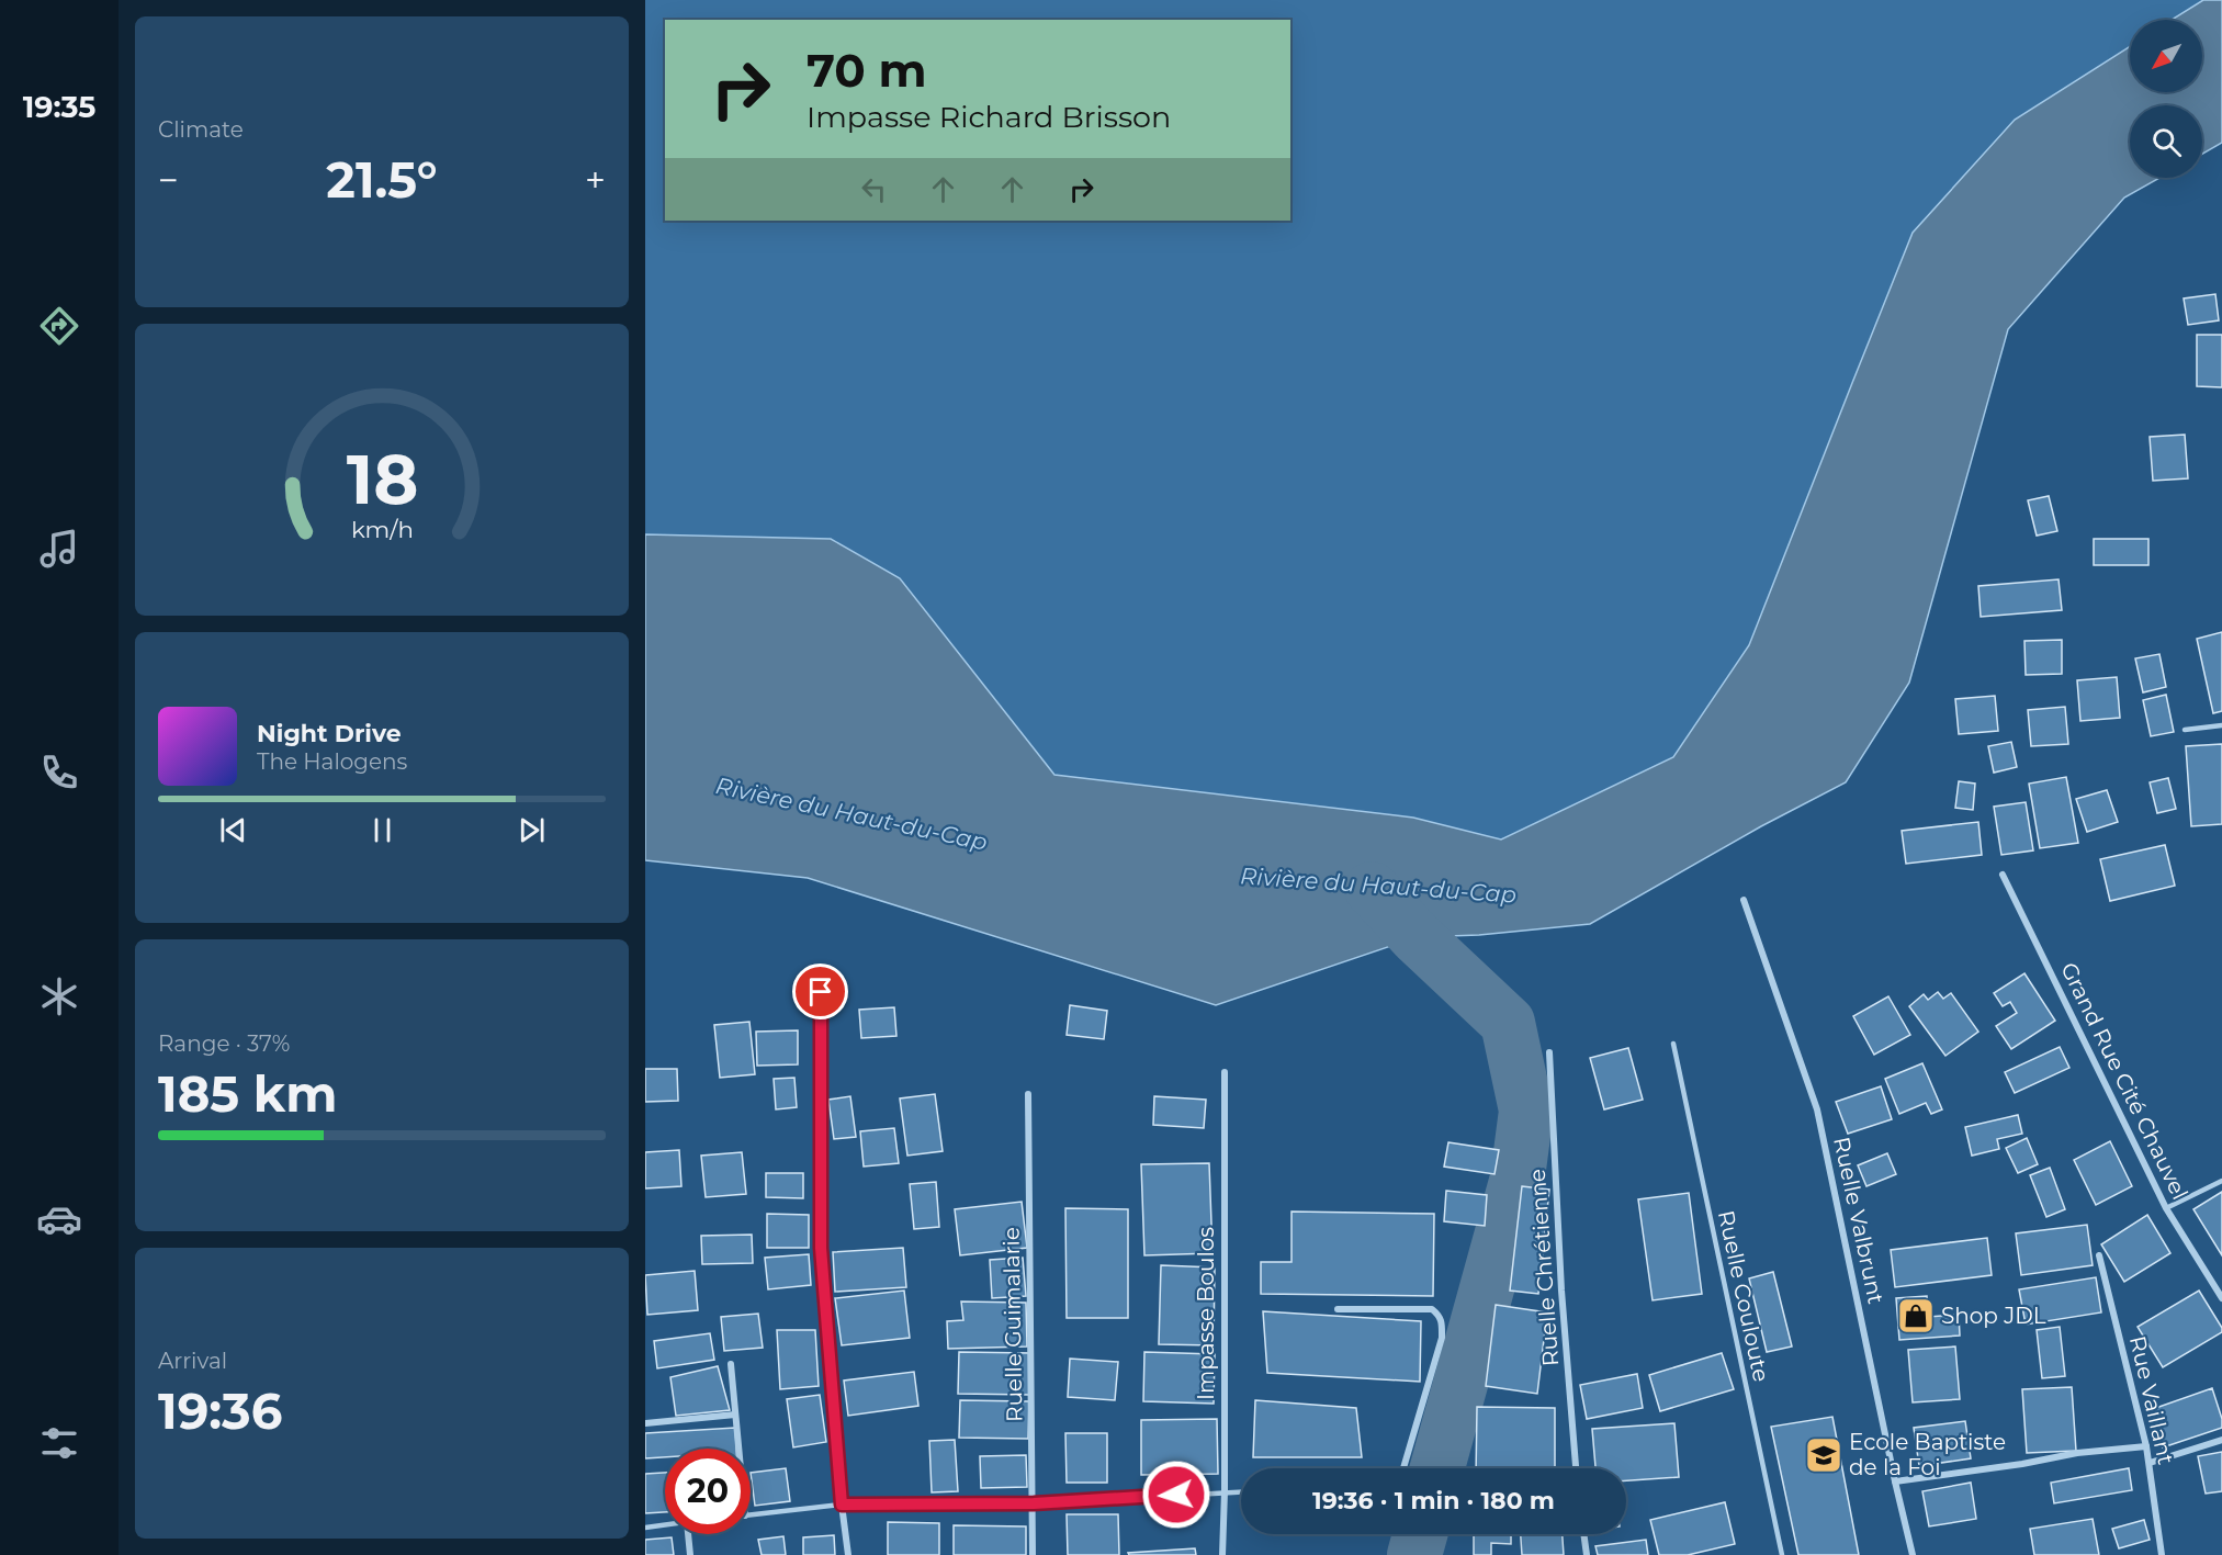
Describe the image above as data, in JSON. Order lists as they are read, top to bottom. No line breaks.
{"streets":{"street":["Grand Rue Cité Chauvel","Ruelle Valbrunt","Ruelle Chrétienne","Impasse Boulos","Ruelle Guimalarie","Rue Vaillant"],"lane":["Ruelle Couloute"]},"water":["Rivière du Haut-du-Cap"],"places":{"shop":["Shop JDL"],"school or university":["Ecole Baptiste de la Foi"]},"north":"bottom left","page":{"tabs":"19:35","tile":["Climate",["Range · 37%","185 km"],["Arrival","19:36"]],"turn":["70 m","Impasse Richard Brisson"],"heat":["−","21.5°","+"],"song":["Night Drive","The Halogens"],"limit":"20","trip":"19:36 · 1 min · 180 m","gauge":["18","km/h"]}}
